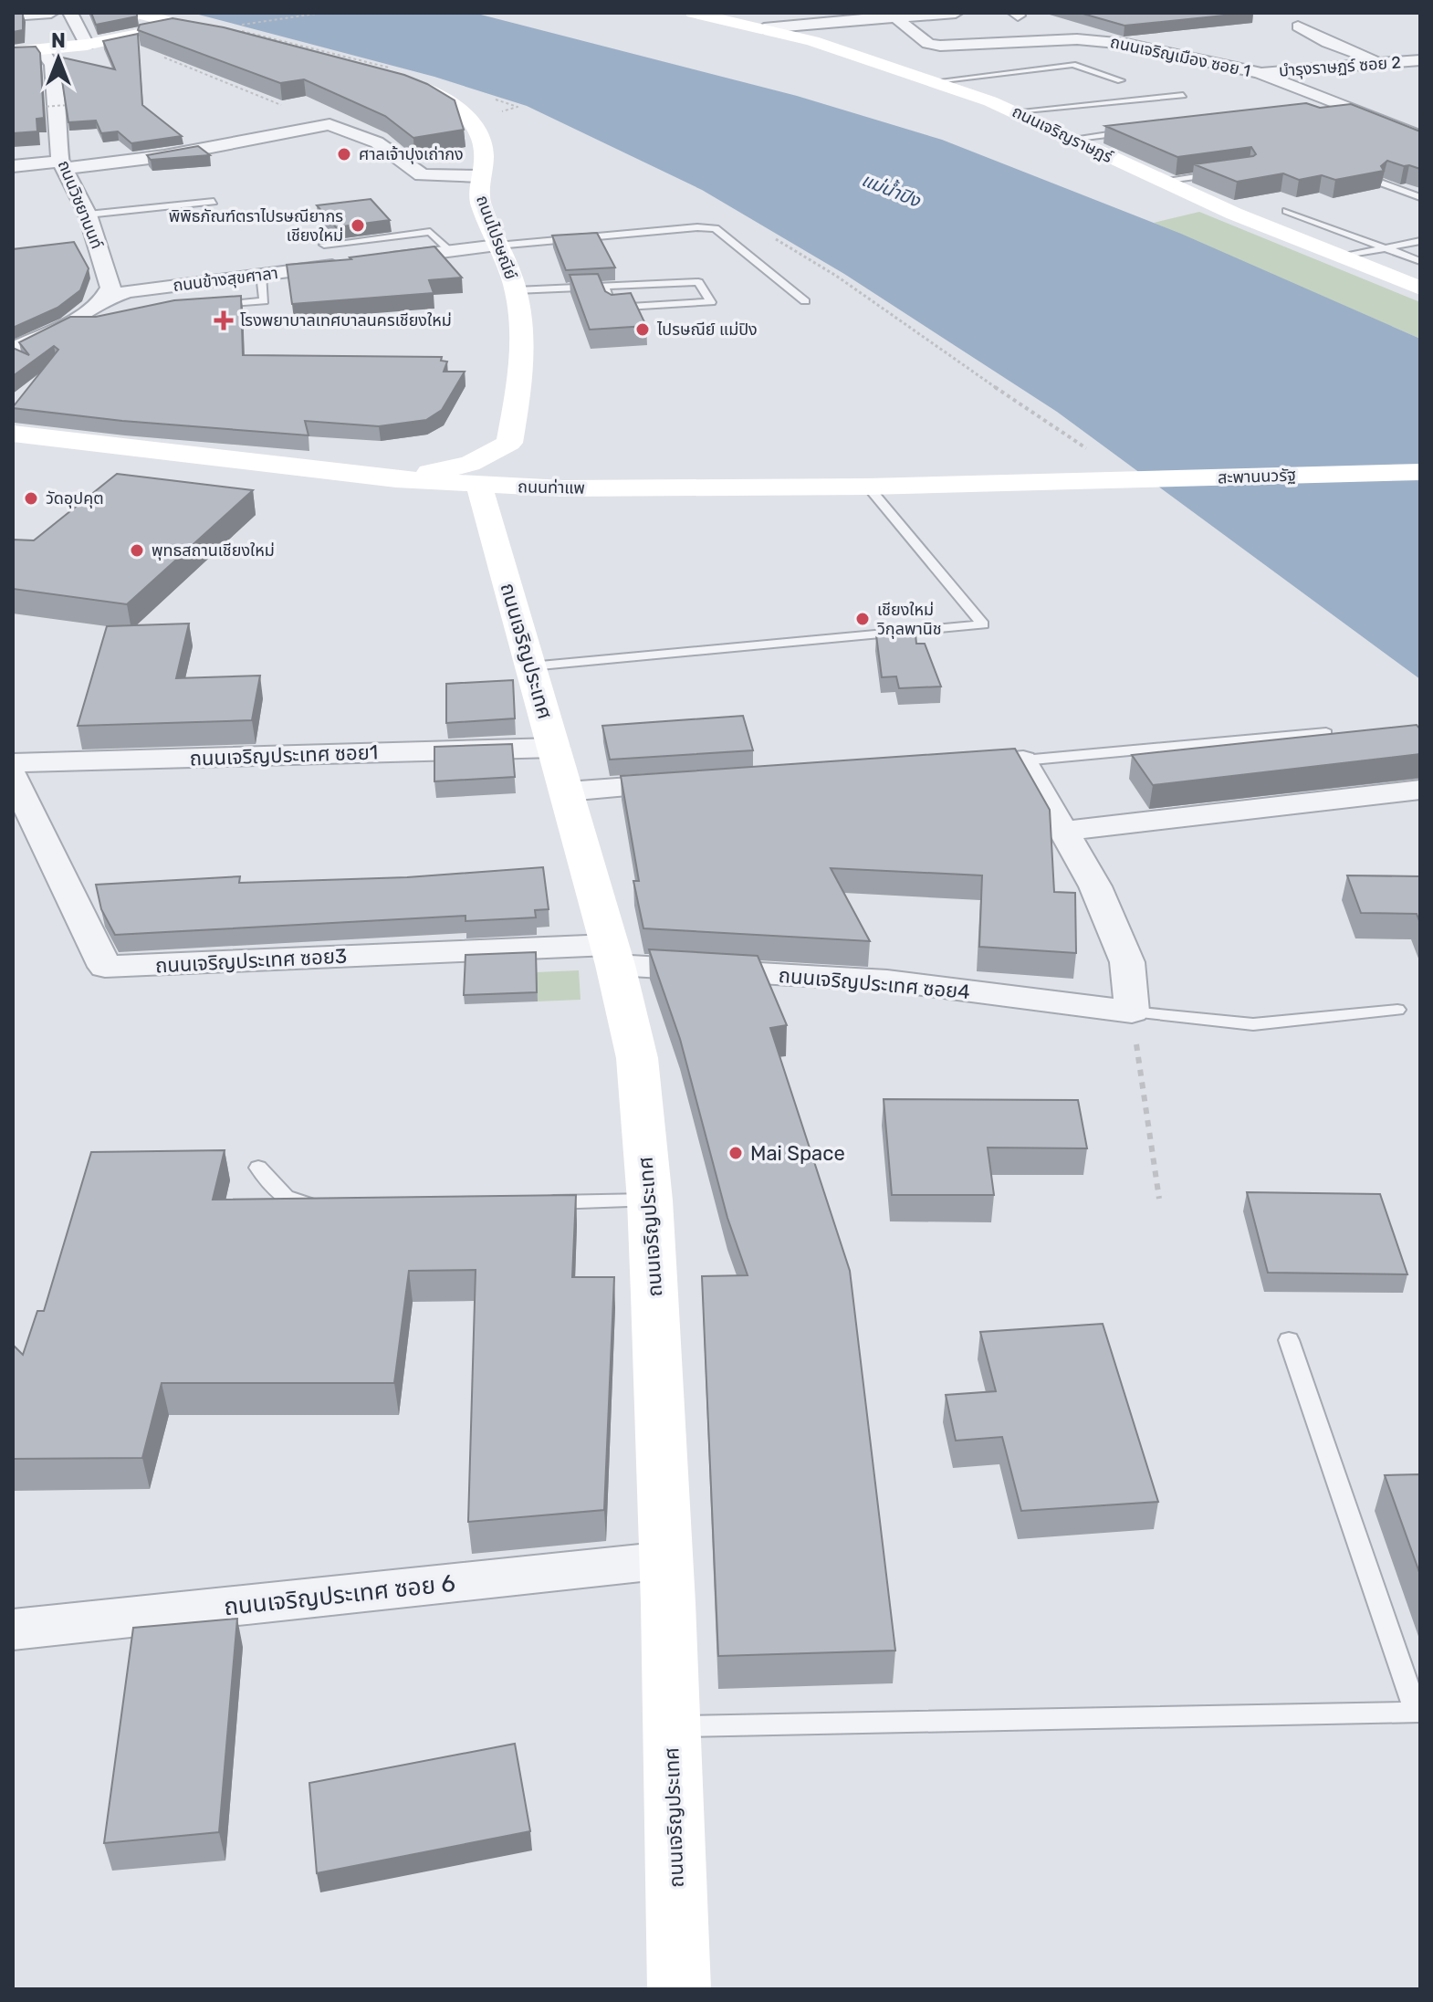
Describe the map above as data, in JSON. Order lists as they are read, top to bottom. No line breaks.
{"streets":{"street":["ถนนเจริญเมือง ซอย 1","บำรุงราษฏร์ ซอย 2","ถนนเจริญราษฎร์","ถนนวิชยานนท์","ถนนไปรษณีย์","ถนนข้างสุขศาลา","สะพานนวรัฐ","ถนนท่าแพ","ถนนเจริญประเทศ","ถนนเจริญประเทศ ซอย1","ถนนเจริญประเทศ ซอย3","ถนนเจริญประเทศ ซอย4","ถนนเจริญประเทศ ซอย 6"]},"crossings":[["ถนนเจริญเมือง ซอย 1","บำรุงราษฏร์ ซอย 2"],["ถนนวิชยานนท์","ถนนข้างสุขศาลา"],["สะพานนวรัฐ","ถนนท่าแพ"],["ถนนท่าแพ","ถนนเจริญประเทศ"],["ถนนเจริญประเทศ","ถนนเจริญประเทศ ซอย1"],["ถนนเจริญประเทศ","ถนนเจริญประเทศ ซอย3"],["ถนนเจริญประเทศ","ถนนเจริญประเทศ ซอย4"],["ถนนเจริญประเทศ","ถนนเจริญประเทศ ซอย 6"],["ถนนเจริญประเทศ ซอย3","ถนนเจริญประเทศ ซอย4"]],"water":["แม่น้ำปิง"],"places":{"other":["ศาลเจ้าปุงเถ่ากง","พิพิธภัณฑ์ตราไปรษณียากร เชียงใหม่","ไปรษณีย์ แม่ปิง","วัดอุปคุต","พุทธสถานเชียงใหม่","เชียงใหม่ วิกุลพานิช","Mai Space"],"health":["โรงพยาบาลเทศบาลนครเชียงใหม่"]},"north":"top"}
